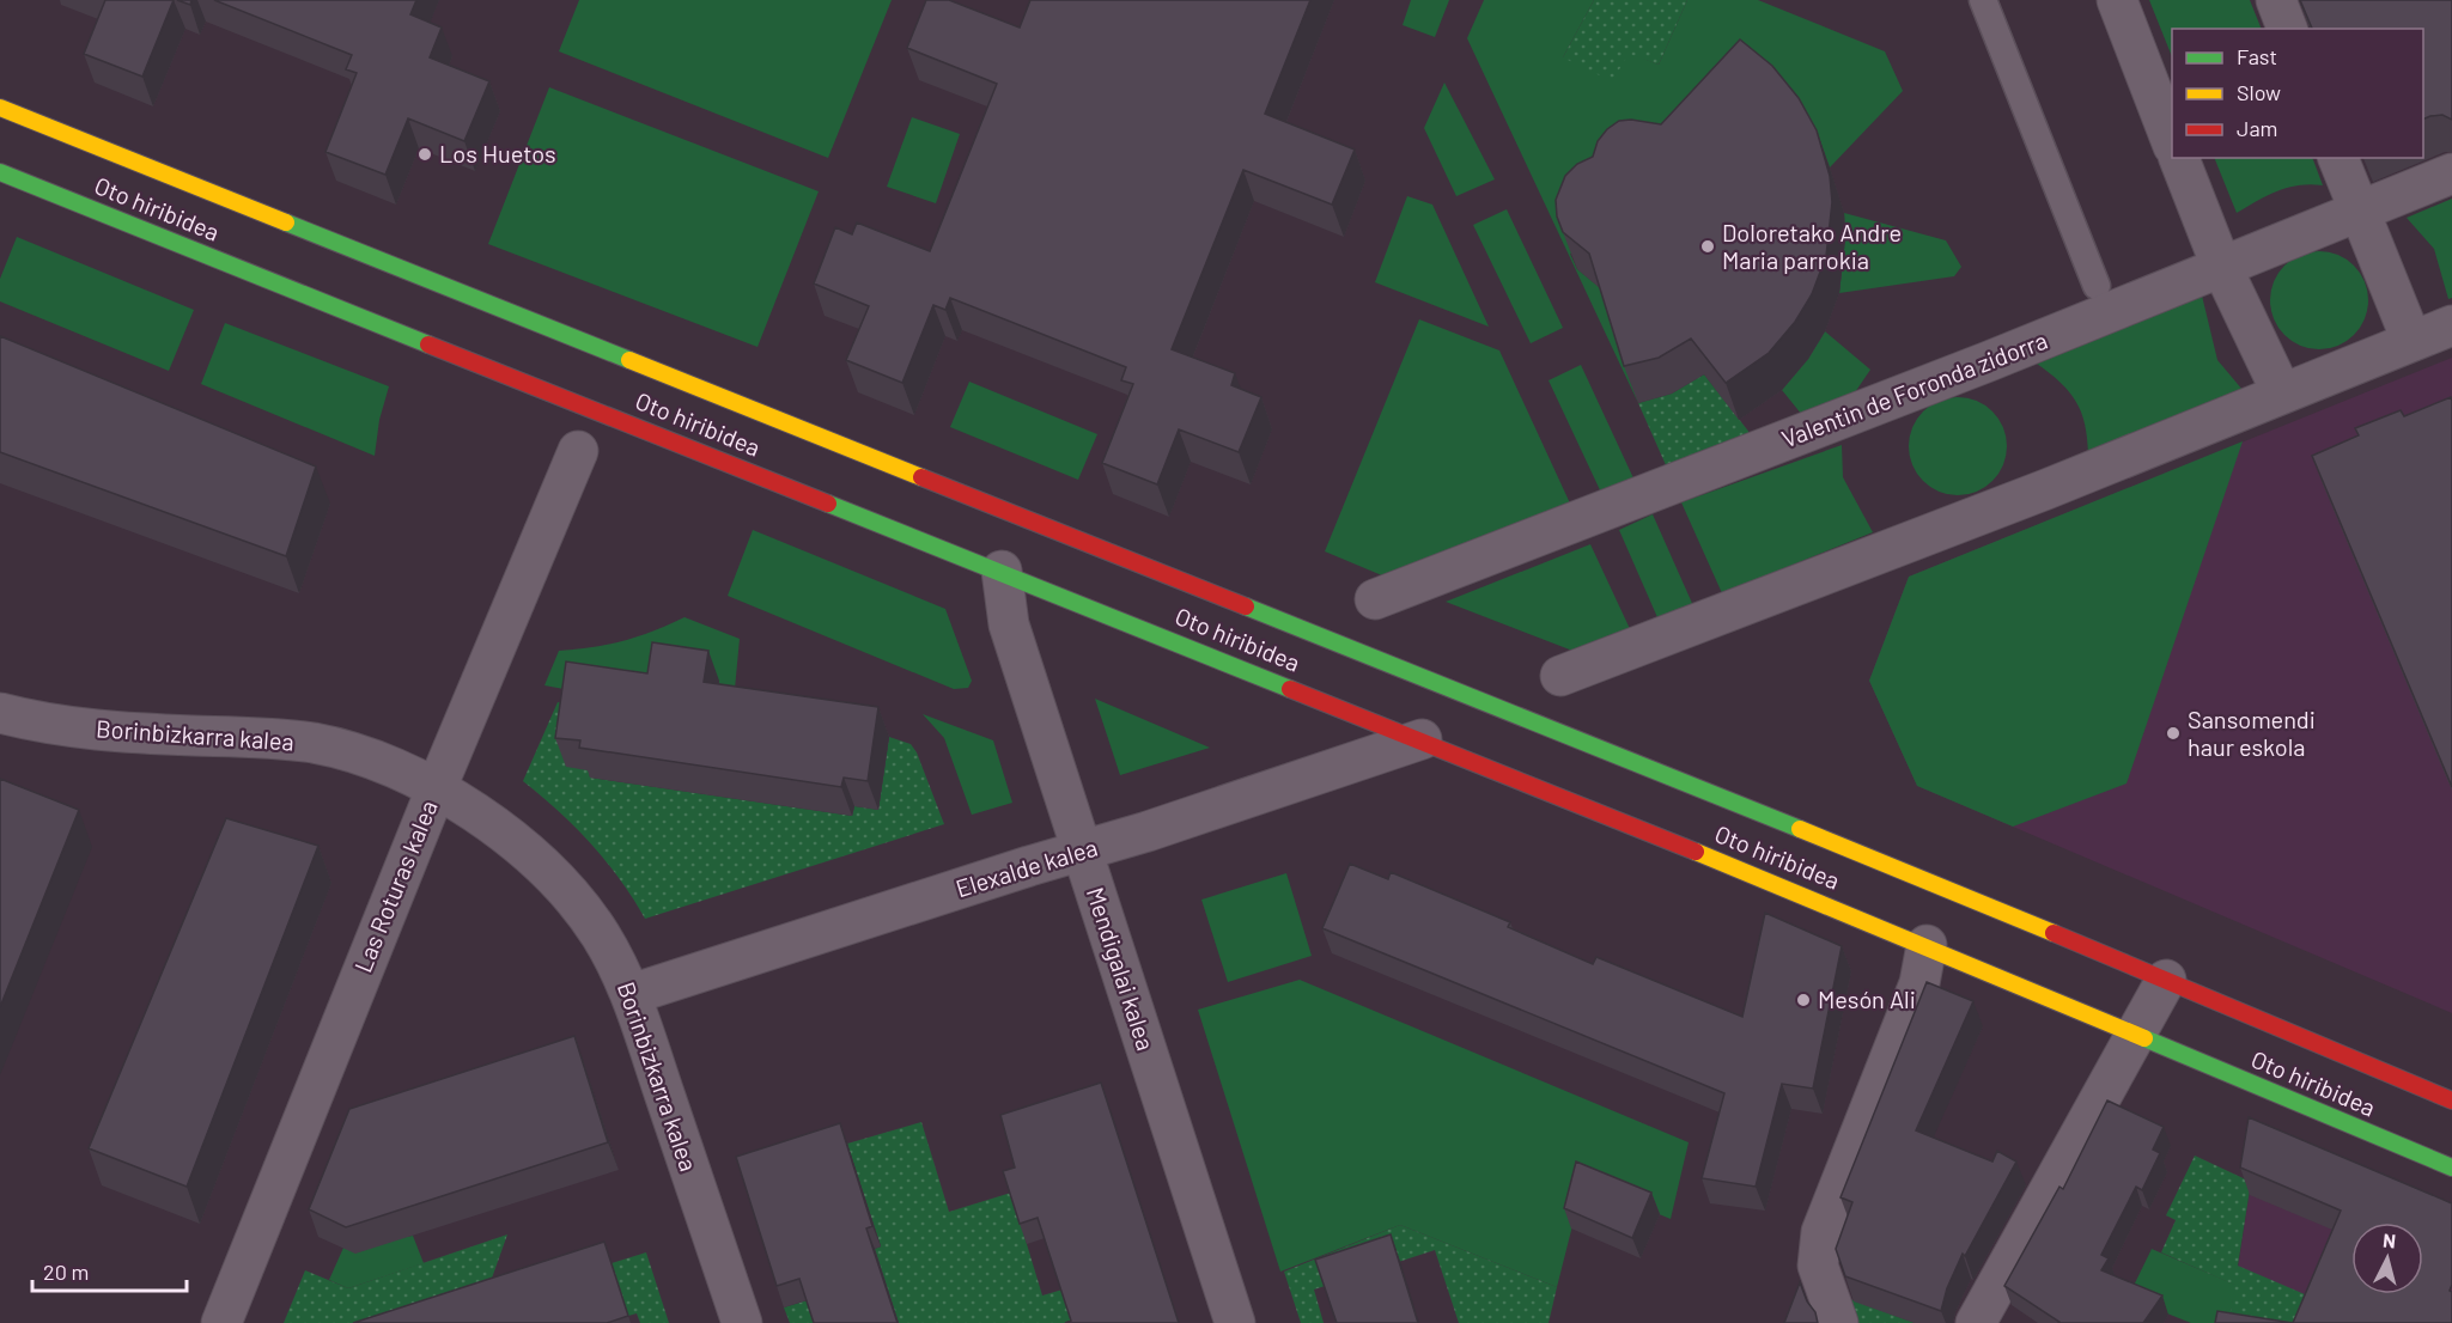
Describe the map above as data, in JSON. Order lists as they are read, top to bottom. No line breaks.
{"streets":{"main road":["Oto hiribidea"],"street":["Valentin de Foronda zidorra","Borinbizkarra kalea","Elexalde kalea","Las Roturas kalea","Mendigalai kalea"]},"crossings":[["Oto hiribidea","Elexalde kalea"],["Oto hiribidea","Mendigalai kalea"],["Borinbizkarra kalea","Elexalde kalea"],["Borinbizkarra kalea","Las Roturas kalea"],["Elexalde kalea","Mendigalai kalea"]],"places":["Los Huetos","Doloretako Andre Maria parrokia","Sansomendi haur eskola","Mesón Ali"],"legend":["Fast","Slow","Jam"],"scale_bar":"20 m","north":"top"}
